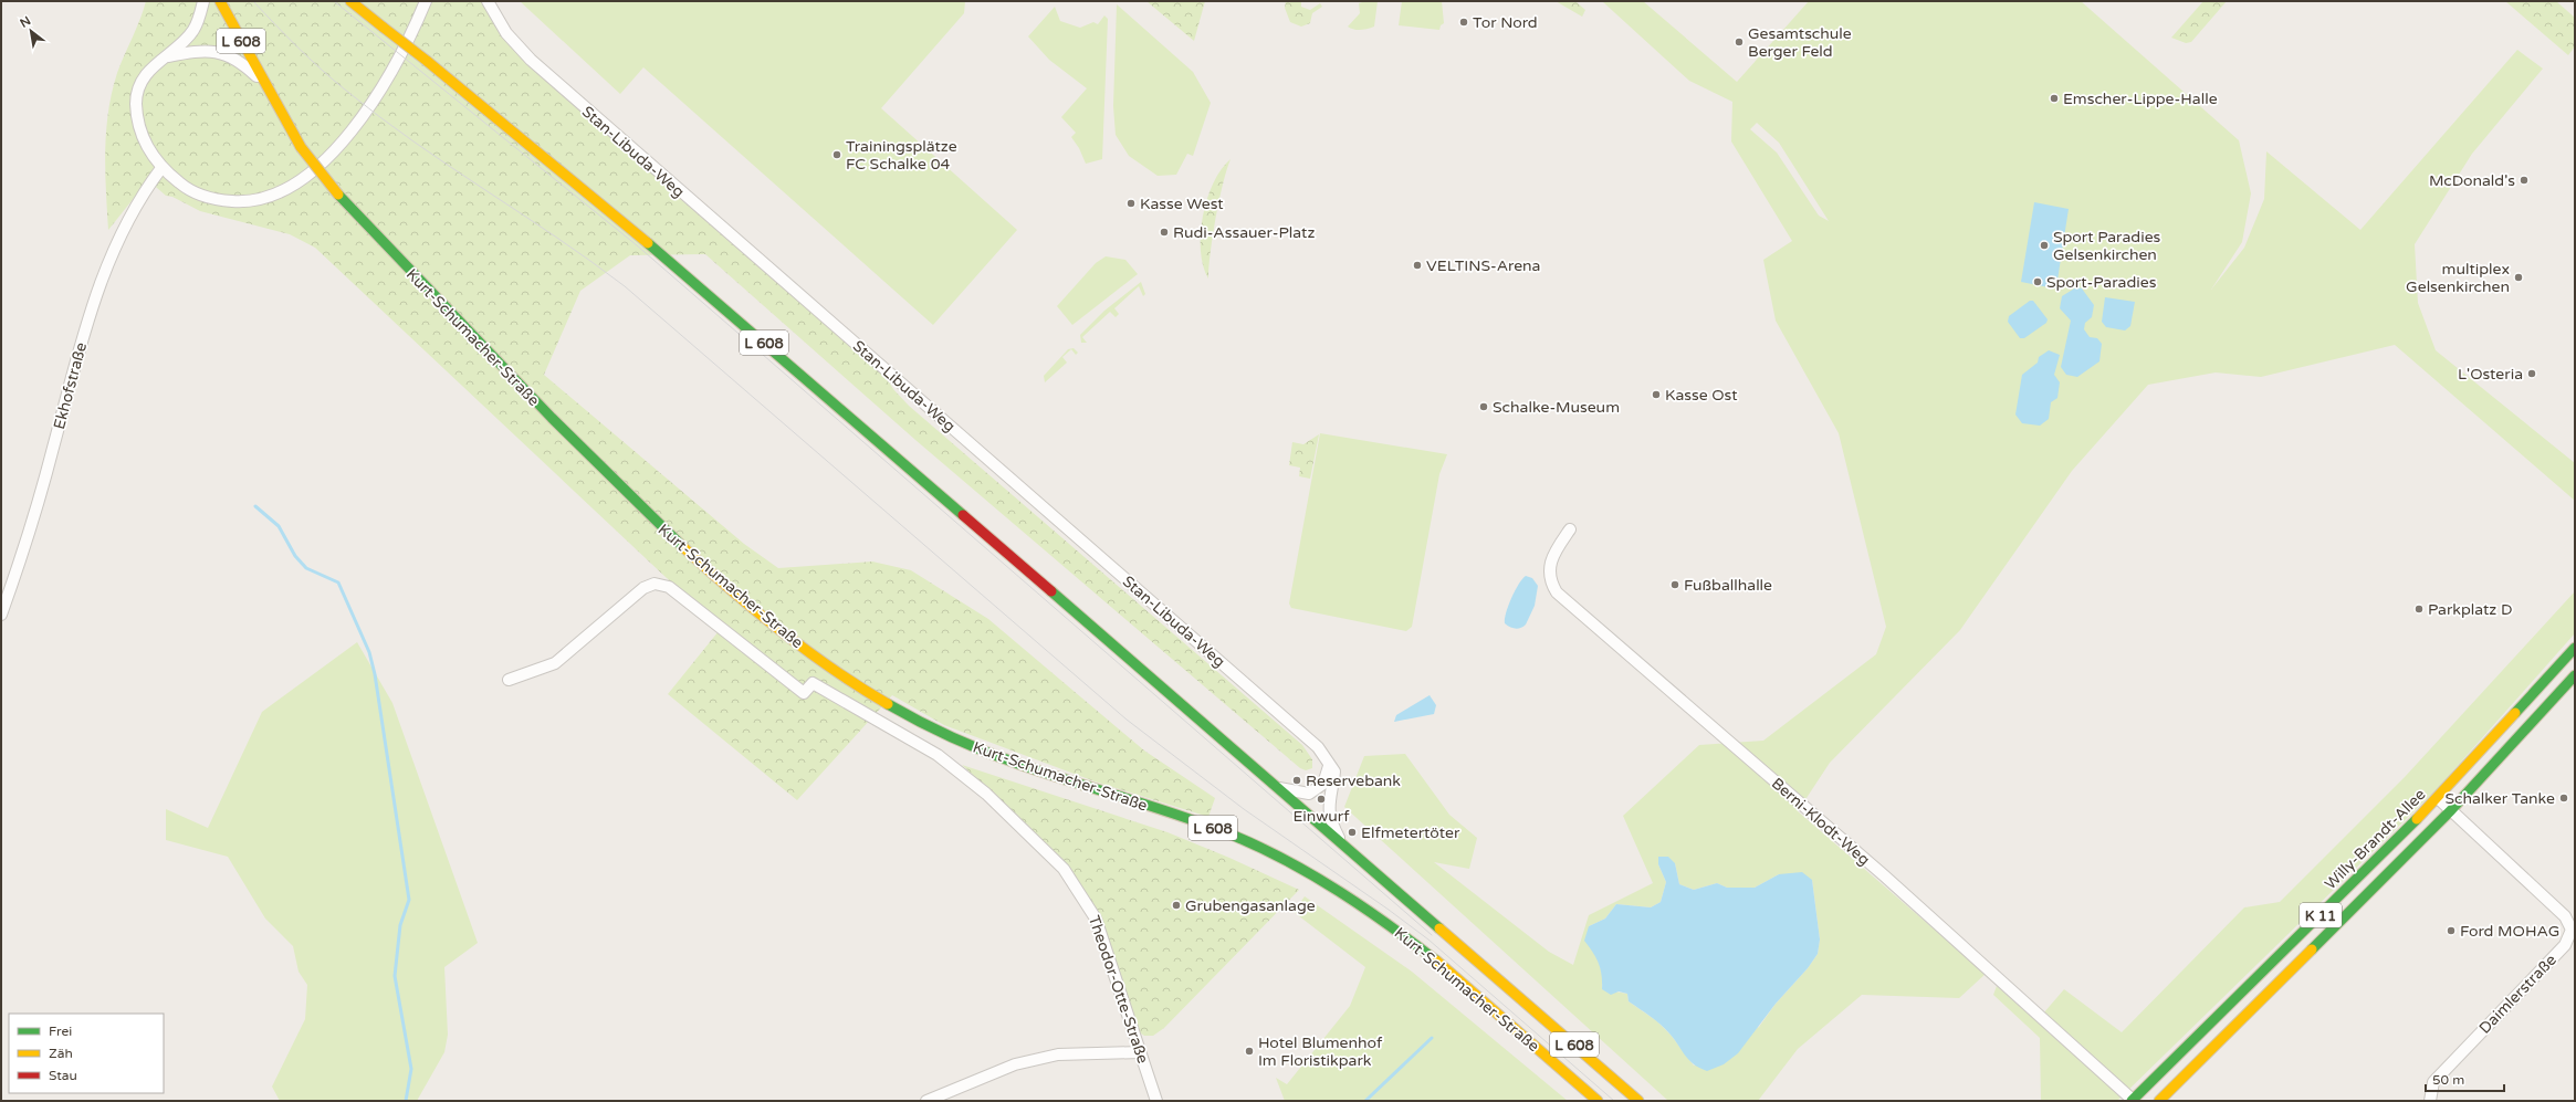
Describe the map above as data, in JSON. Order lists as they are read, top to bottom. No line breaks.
{"streets":{"main road":["L 608","Kurt-Schumacher-Straße","Willy-Brandt-Allee","K 11"],"street":["Stan-Libuda-Weg","Ekhofstraße","Berni-Klodt-Weg","Theodor-Otte-Straße","Daimlerstraße"]},"crossings":[["Berni-Klodt-Weg","Willy-Brandt-Allee"],["Willy-Brandt-Allee","Daimlerstraße"],["K 11","Daimlerstraße"]],"places":["Tor Nord","Gesamtschule Berger Feld","Emscher-Lippe-Halle","Trainingsplätze FC Schalke 04","McDonald's","Kasse West","Rudi-Assauer-Platz","Sport Paradies Gelsenkirchen","VELTINS-Arena","multiplex Gelsenkirchen","Sport-Paradies","L'Osteria","Kasse Ost","Schalke-Museum","Fußballhalle","Parkplatz D","Reservebank","Schalker Tanke","Einwurf","Elfmetertöter","Grubengasanlage","Ford MOHAG","Hotel Blumenhof Im Floristikpark"],"legend":["Frei","Zäh","Stau"],"scale_bar":"50 m","north":"top left"}
